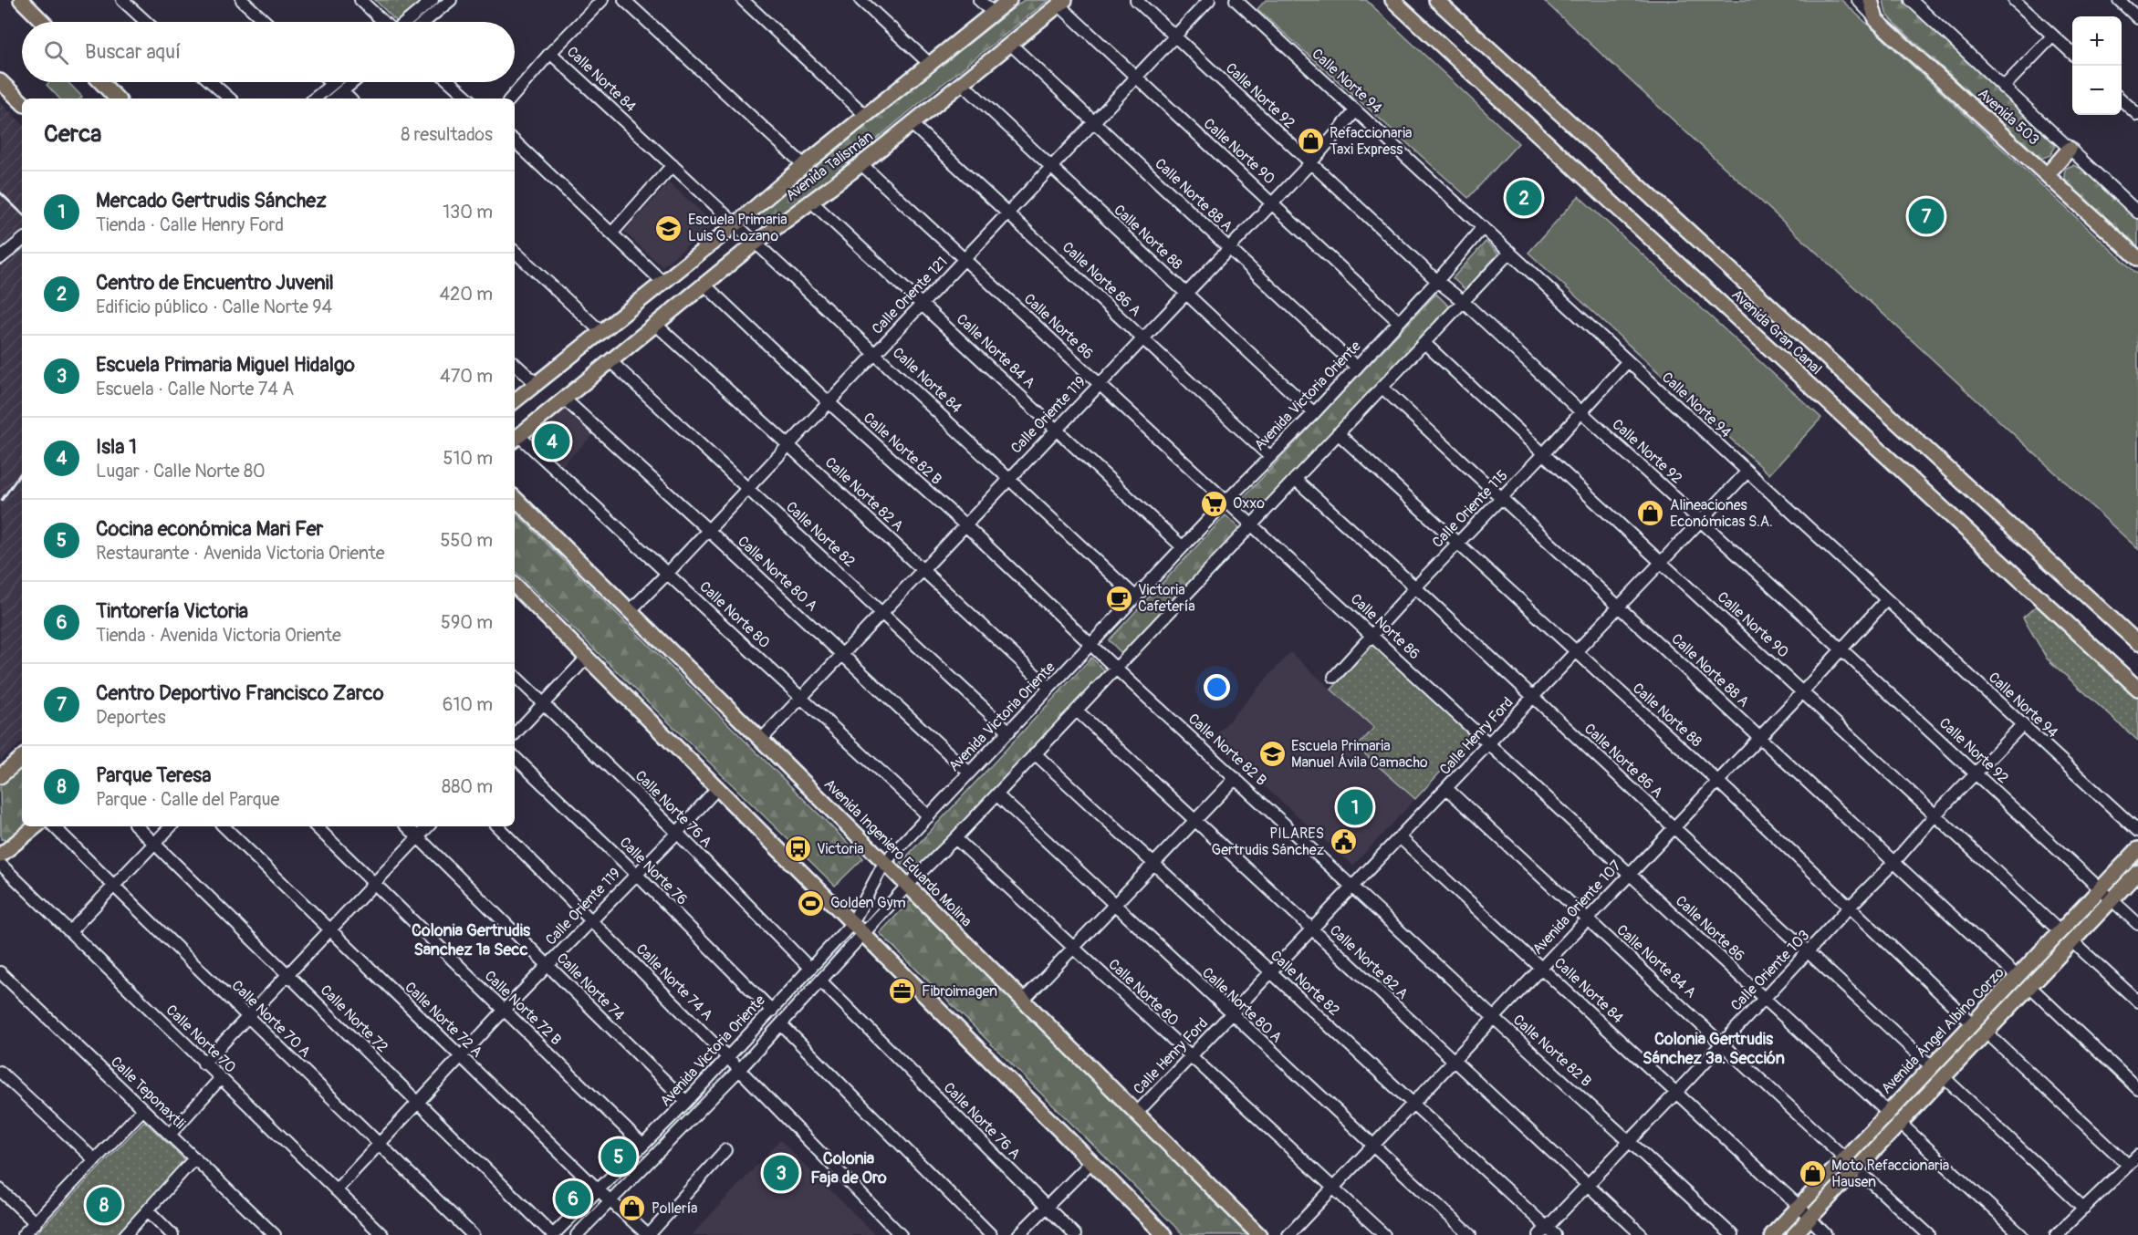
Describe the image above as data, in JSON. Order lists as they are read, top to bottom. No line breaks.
{"streets":{"main road":["Avenida 503","Avenida Talismán","Avenida Gran Canal","Avenida Ingeniero Eduardo Molina","Avenida Ángel Albino Corzo"],"street":["Calle Norte 84","Calle Norte 94","Calle Norte 92","Calle Norte 90","Calle Norte 88 A","Calle Norte 88","Calle Norte 86 A","Calle Oriente 121","Calle Norte 86","Calle Norte 84 A","Avenida Victoria Oriente","Calle Oriente 119","Calle Norte 82 B","Calle Norte 82 A","Calle Oriente 115","Calle Norte 82","Calle Norte 80 A","Calle Norte 80","Calle Henry Ford","Calle Norte 76 A","Calle Norte 76","Avenida Oriente 107","Calle Oriente 103","Calle Norte 74 A","Calle Norte 74","Calle Norte 72 B","Calle Norte 70 A","Calle Norte 72","Calle Norte 72 A","Calle Norte 70","Calle Teponaxtli"]},"crossings":[["Calle Norte 84","Avenida Talismán"],["Calle Norte 84","Calle Oriente 121"],["Calle Norte 84","Avenida Victoria Oriente"],["Calle Norte 84","Calle Oriente 119"],["Calle Norte 84","Calle Henry Ford"],["Calle Norte 84","Avenida Oriente 107"],["Calle Norte 84","Calle Oriente 103"],["Calle Norte 84","Avenida Ángel Albino Corzo"],["Calle Norte 94","Avenida Victoria Oriente"],["Calle Norte 94","Calle Oriente 119"],["Calle Norte 94","Calle Oriente 115"],["Calle Norte 94","Calle Henry Ford"],["Calle Norte 94","Avenida Oriente 107"],["Calle Norte 94","Calle Oriente 103"],["Calle Norte 92","Calle Oriente 121"],["Calle Norte 92","Avenida Victoria Oriente"],["Calle Norte 92","Calle Oriente 119"],["Calle Norte 92","Calle Oriente 115"],["Calle Norte 92","Calle Henry Ford"],["Calle Norte 92","Avenida Oriente 107"],["Calle Norte 92","Calle Oriente 103"],["Calle Norte 92","Avenida Ángel Albino Corzo"],["Calle Norte 90","Avenida Talismán"],["Calle Norte 90","Calle Oriente 121"],["Calle Norte 90","Avenida Victoria Oriente"],["Calle Norte 90","Calle Oriente 119"],["Calle Norte 90","Calle Oriente 115"],["Calle Norte 90","Calle Henry Ford"],["Calle Norte 90","Avenida Oriente 107"],["Calle Norte 90","Calle Oriente 103"],["Calle Norte 90","Avenida Ángel Albino Corzo"],["Avenida Talismán","Calle Norte 88 A"],["Avenida Talismán","Calle Norte 88"],["Avenida Talismán","Calle Norte 86 A"],["Avenida Talismán","Calle Norte 86"],["Avenida Talismán","Calle Norte 84 A"],["Avenida Talismán","Calle Norte 82 B"],["Avenida Talismán","Calle Norte 82 A"],["Avenida Talismán","Calle Norte 82"],["Avenida Talismán","Calle Norte 80 A"],["Avenida Talismán","Calle Norte 80"],["Calle Norte 88 A","Calle Oriente 121"],["Calle Norte 88 A","Avenida Victoria Oriente"],["Calle Norte 88 A","Calle Oriente 119"],["Calle Norte 88 A","Calle Oriente 115"],["Calle Norte 88 A","Calle Henry Ford"],["Calle Norte 88 A","Avenida Oriente 107"],["Calle Norte 88 A","Calle Oriente 103"],["Calle Norte 88 A","Avenida Ángel Albino Corzo"],["Calle Norte 88","Calle Oriente 121"],["Calle Norte 88","Avenida Victoria Oriente"],["Calle Norte 88","Calle Oriente 119"],["Calle Norte 88","Calle Oriente 115"],["Calle Norte 88","Calle Henry Ford"],["Calle Norte 88","Avenida Oriente 107"],["Calle Norte 88","Calle Oriente 103"],["Calle Norte 88","Avenida Ángel Albino Corzo"],["Calle Norte 86 A","Calle Oriente 121"],["Calle Norte 86 A","Avenida Victoria Oriente"],["Calle Norte 86 A","Calle Oriente 119"],["Calle Norte 86 A","Calle Oriente 115"],["Calle Norte 86 A","Calle Henry Ford"],["Calle Norte 86 A","Avenida Oriente 107"],["Calle Norte 86 A","Calle Oriente 103"],["Calle Norte 86 A","Avenida Ángel Albino Corzo"],["Calle Oriente 121","Calle Norte 86"],["Calle Oriente 121","Calle Norte 84 A"],["Calle Oriente 121","Calle Norte 82 B"],["Calle Oriente 121","Calle Norte 82 A"],["Calle Oriente 121","Calle Norte 82"],["Calle Oriente 121","Calle Norte 80 A"],["Calle Oriente 121","Calle Norte 80"],["Calle Oriente 121","Avenida Ingeniero Eduardo Molina"],["Calle Norte 86","Avenida Victoria Oriente"],["Calle Norte 86","Calle Oriente 119"],["Calle Norte 86","Calle Oriente 115"],["Calle Norte 86","Calle Henry Ford"],["Calle Norte 86","Avenida Oriente 107"],["Calle Norte 86","Calle Oriente 103"],["Calle Norte 86","Avenida Ángel Albino Corzo"],["Calle Norte 84 A","Avenida Victoria Oriente"],["Calle Norte 84 A","Calle Oriente 119"],["Calle Norte 84 A","Calle Henry Ford"],["Calle Norte 84 A","Avenida Oriente 107"],["Calle Norte 84 A","Calle Oriente 103"],["Calle Norte 84 A","Avenida Ángel Albino Corzo"],["Avenida Victoria Oriente","Calle Norte 82 B"],["Avenida Victoria Oriente","Calle Norte 82 A"],["Avenida Victoria Oriente","Calle Norte 82"],["Avenida Victoria Oriente","Calle Norte 80 A"],["Avenida Victoria Oriente","Calle Norte 80"],["Avenida Victoria Oriente","Calle Norte 76 A"],["Avenida Victoria Oriente","Avenida Ingeniero Eduardo Molina"],["Avenida Victoria Oriente","Calle Norte 76"],["Avenida Victoria Oriente","Calle Norte 74 A"],["Avenida Victoria Oriente","Calle Norte 74"],["Avenida Victoria Oriente","Calle Norte 72 B"],["Avenida Victoria Oriente","Calle Norte 72"],["Avenida Victoria Oriente","Calle Norte 72 A"],["Calle Oriente 119","Calle Norte 82 B"],["Calle Oriente 119","Calle Norte 82 A"],["Calle Oriente 119","Calle Norte 82"],["Calle Oriente 119","Calle Norte 80 A"],["Calle Oriente 119","Calle Norte 80"],["Calle Oriente 119","Calle Norte 76 A"],["Calle Oriente 119","Avenida Ingeniero Eduardo Molina"],["Calle Oriente 119","Calle Norte 76"],["Calle Oriente 119","Calle Norte 74 A"],["Calle Oriente 119","Calle Norte 74"],["Calle Oriente 119","Calle Norte 72 B"],["Calle Oriente 119","Calle Norte 70 A"],["Calle Oriente 119","Calle Norte 72"],["Calle Oriente 119","Calle Norte 72 A"],["Calle Oriente 119","Calle Norte 70"],["Calle Norte 82 B","Calle Henry Ford"],["Calle Norte 82 B","Avenida Oriente 107"],["Calle Norte 82 B","Calle Oriente 103"],["Calle Norte 82 A","Calle Henry Ford"],["Calle Norte 82 A","Avenida Oriente 107"],["Calle Norte 82 A","Calle Oriente 103"],["Calle Norte 82","Calle Henry Ford"],["Calle Norte 82","Avenida Oriente 107"],["Calle Norte 82","Calle Oriente 103"],["Calle Norte 80 A","Calle Henry Ford"],["Calle Norte 80 A","Avenida Oriente 107"],["Calle Norte 80","Calle Henry Ford"],["Calle Norte 80","Avenida Oriente 107"],["Calle Henry Ford","Avenida Ingeniero Eduardo Molina"]],"districts":["Colonia Gertrudis Sanchez 1a Secc","Colonia Gertrudis Sánchez 3a. Sección","Colonia Faja de Oro"],"places":{"shop":["Refaccionaria Taxi Express","Alineaciones Económicas S.A.","Moto Refaccionaria Hausen","Pollería"],"school or university":["Escuela Primaria Luis G. Lozano","Escuela Primaria Manuel Ávila Camacho"],"supermarket":["Oxxo"],"cafe":["Victoria Cafetería"],"public building":["PILARES Gertrudis Sánchez"],"bus stop":["Victoria"],"sports":["Golden Gym"],"office":["Fibroimagen"]},"page":{"map_buttons":["+","−"],"search":"Buscar aquí","heading":["Cerca","8 resultados"],"list":[{"mark":"1","name":"Mercado Gertrudis Sánchez","note":"Tienda · Calle Henry Ford","value":"130 m"},{"mark":"2","name":"Centro de Encuentro Juvenil","note":"Edificio público · Calle Norte 94","value":"420 m"},{"mark":"3","name":"Escuela Primaria Miguel Hidalgo","note":"Escuela · Calle Norte 74 A","value":"470 m"},{"mark":"4","name":"Isla 1","note":"Lugar · Calle Norte 80","value":"510 m"},{"mark":"5","name":"Cocina económica Mari Fer","note":"Restaurante · Avenida Victoria Oriente","value":"550 m"},{"mark":"6","name":"Tintorería Victoria","note":"Tienda · Avenida Victoria Oriente","value":"590 m"},{"mark":"7","name":"Centro Deportivo Francisco Zarco","note":"Deportes","value":"610 m"},{"mark":"8","name":"Parque Teresa","note":"Parque · Calle del Parque","value":"880 m"}],"pins":["2","7","4","1","5","3","6","8"]}}
